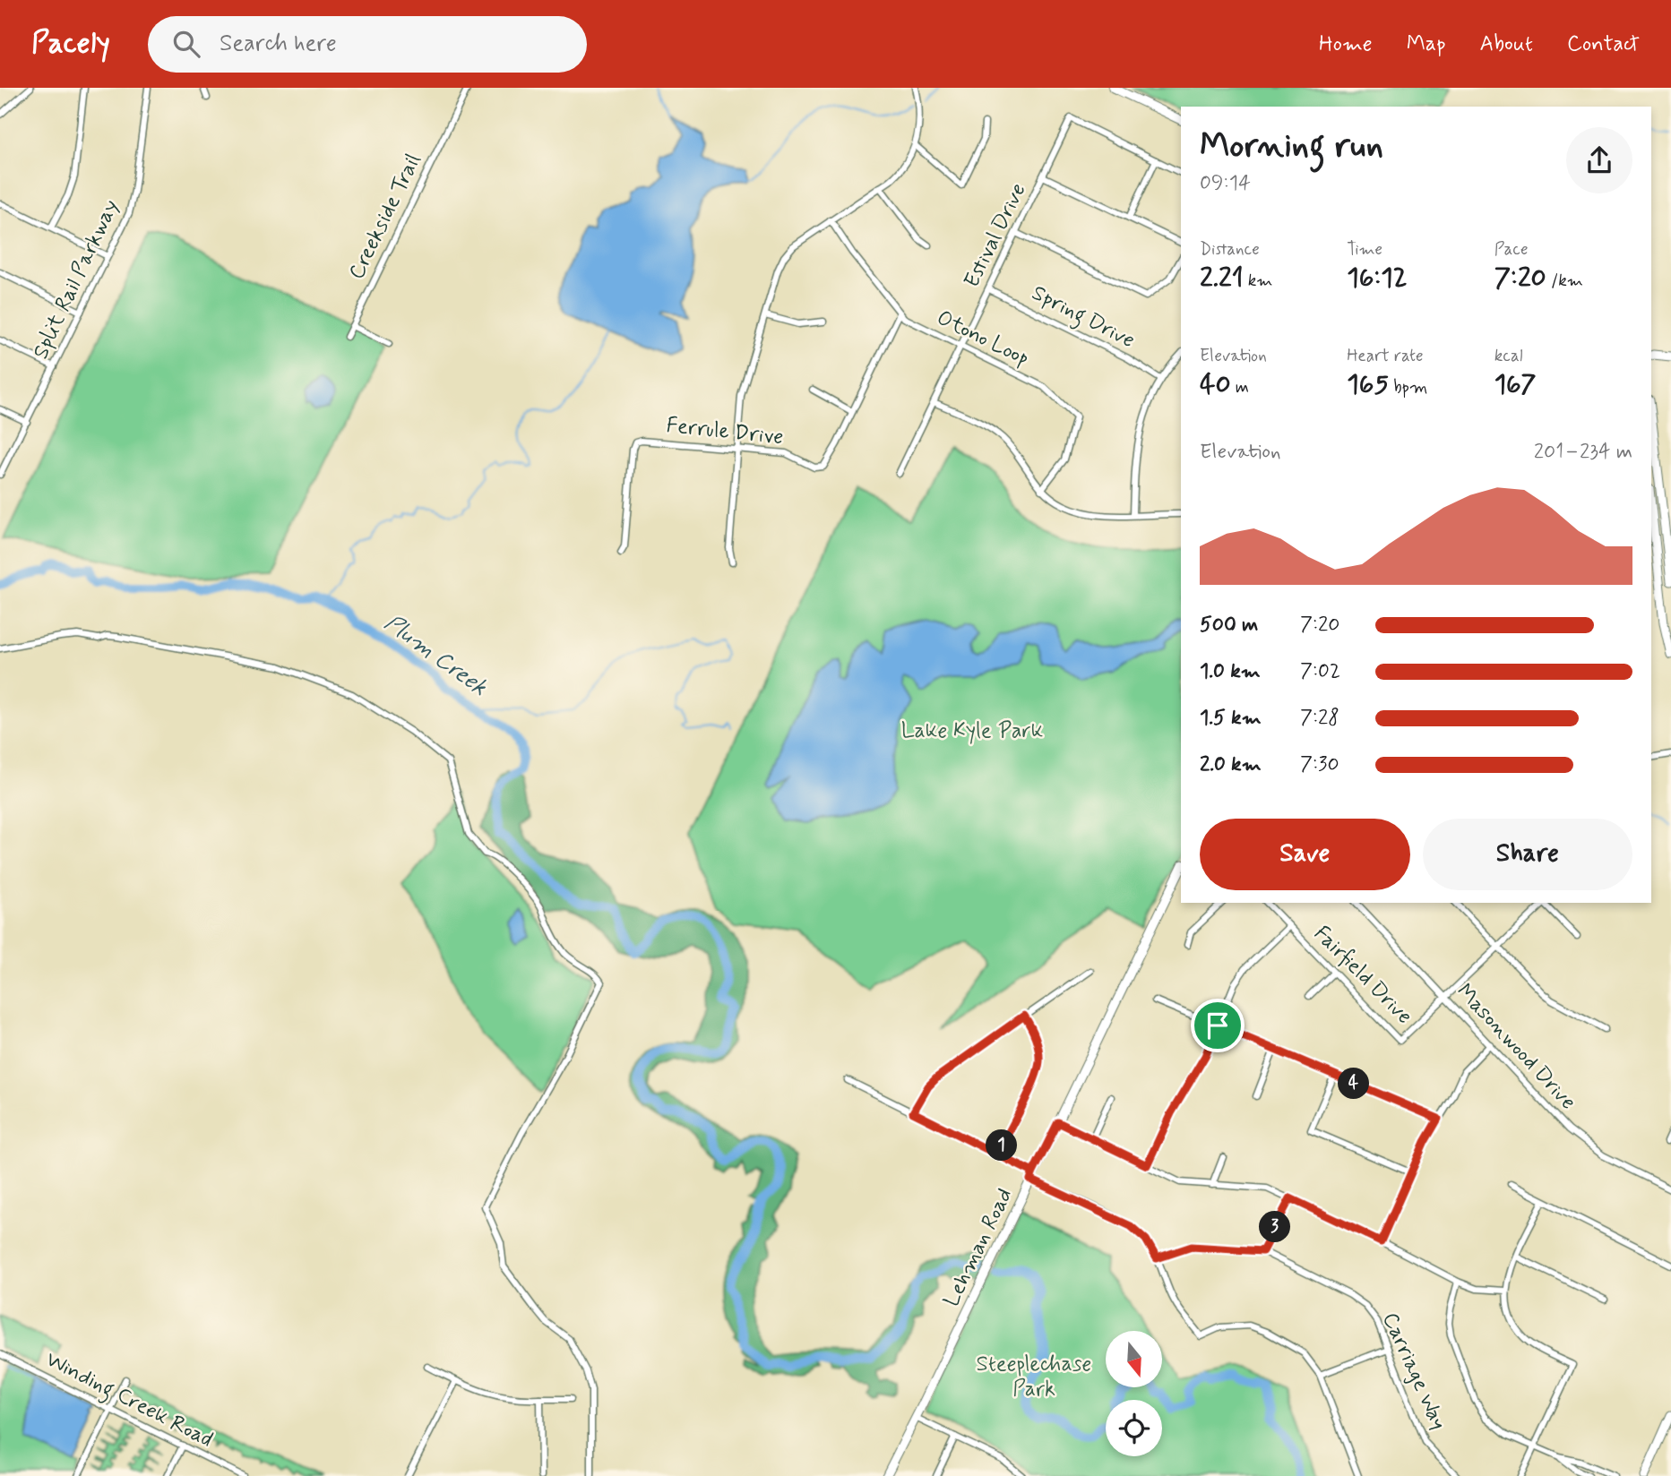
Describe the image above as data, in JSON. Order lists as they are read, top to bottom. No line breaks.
{"streets":{"street":["Creekside Trail","Estival Drive","Split Rail Parkway","Spring Drive","Otono Loop","Ferrule Drive","Fairfield Drive","Masonwood Drive","Lehman Road","Carriage Way","Winding Creek Road"]},"crossings":[["Estival Drive","Spring Drive"],["Estival Drive","Otono Loop"],["Otono Loop","Ferrule Drive"],["Fairfield Drive","Masonwood Drive"]],"water":["Plum Creek"],"parks":["Lake Kyle Park","Steeplechase Park"],"north":"bottom","page":{"header":"Pacely","search":"Search here","nav":["Home","Map","About","Contact"],"heading":["Morning run","09:14"],"stats":[["Distance","2.21 km"],["Time","16:12"],["Pace","7:20 /km"],["Elevation","40 m"],["Heart rate","165 bpm"],["kcal","167"]],"chart":["Elevation","201–234 m"],"list":[{"name":"500 m","note":"7:20"},{"name":"1.0 km","note":"7:02"},{"name":"1.5 km","note":"7:28"},{"name":"2.0 km","note":"7:30"}],"buttons":["Save","Share"],"pins":["4","1","3"]}}
